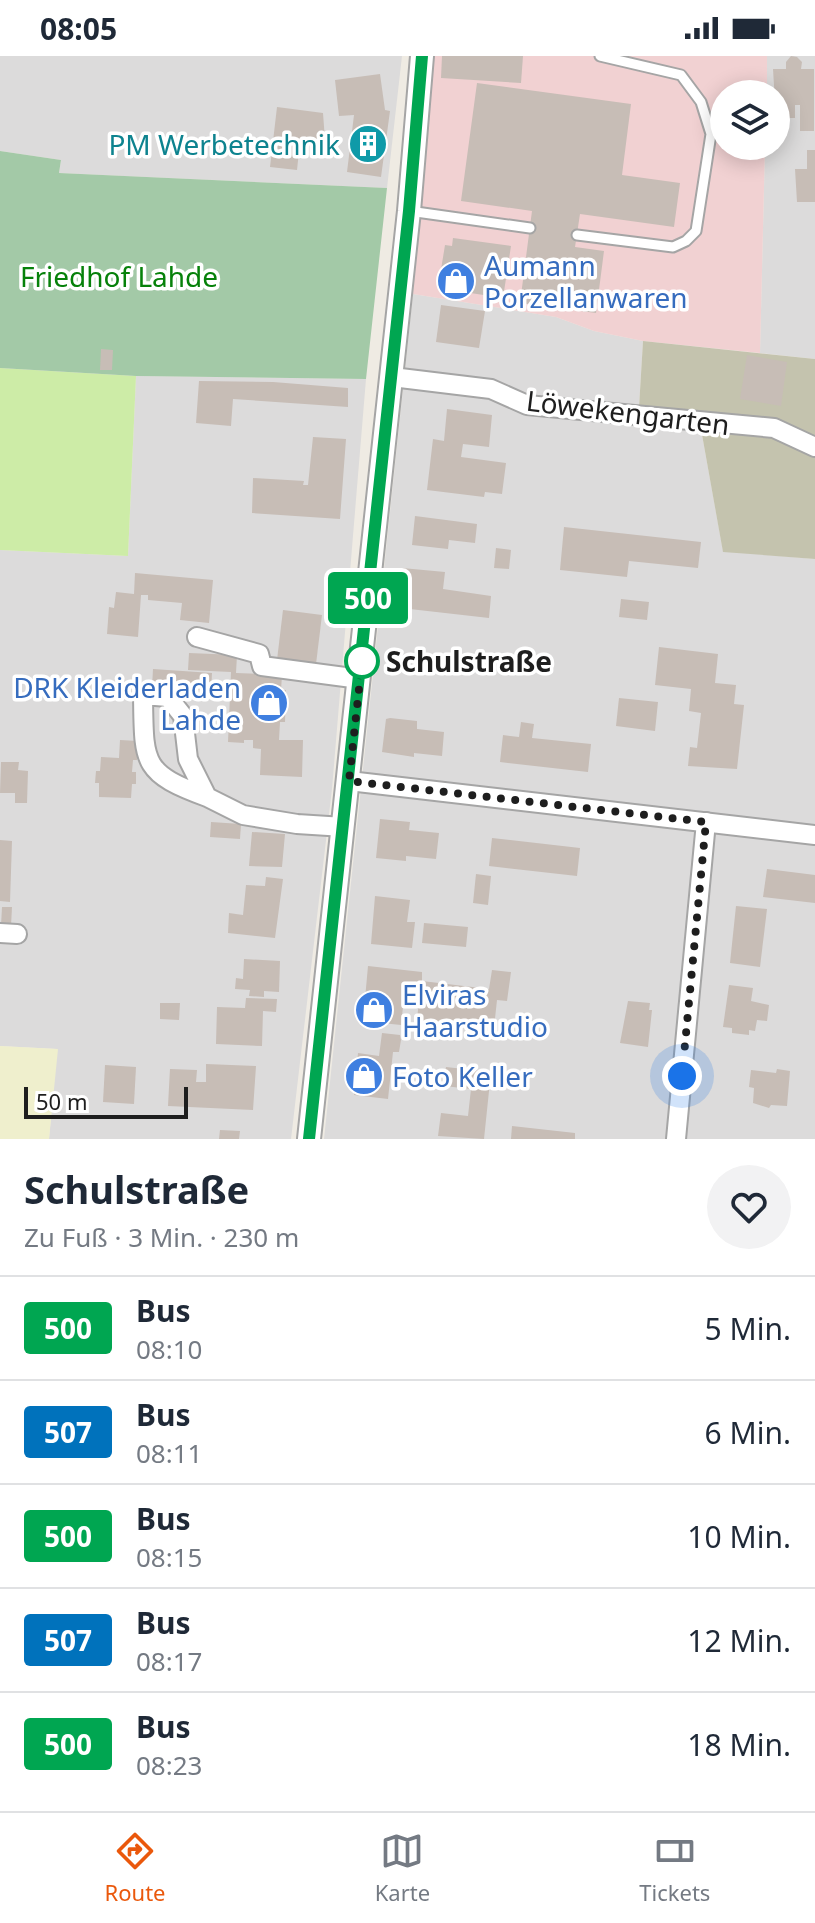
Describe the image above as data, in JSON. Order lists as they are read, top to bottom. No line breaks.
{"streets":{"street":["Löwekengarten"]},"parks":["Friedhof Lahde"],"places":{"building":["PM Werbetechnik"],"shop":["Aumann Porzellanwaren","DRK Kleiderladen Lahde","Elviras Haarstudio","Foto Keller"],"other":["Schulstraße"]},"lines":["bus line 500"],"scale_bar":"50 m","page":{"status":"08:05","on_map":"500","scale":"50 m","heading":["Schulstraße","Zu Fuß · 3 Min. · 230 m"],"list":[{"mark":"500","name":"Bus","note":"08:10","value":"5 Min."},{"mark":"507","name":"Bus","note":"08:11","value":"6 Min."},{"mark":"500","name":"Bus","note":"08:15","value":"10 Min."},{"mark":"507","name":"Bus","note":"08:17","value":"12 Min."},{"mark":"500","name":"Bus","note":"08:23","value":"18 Min."}],"tabs":["Route","Karte","Tickets"]}}
